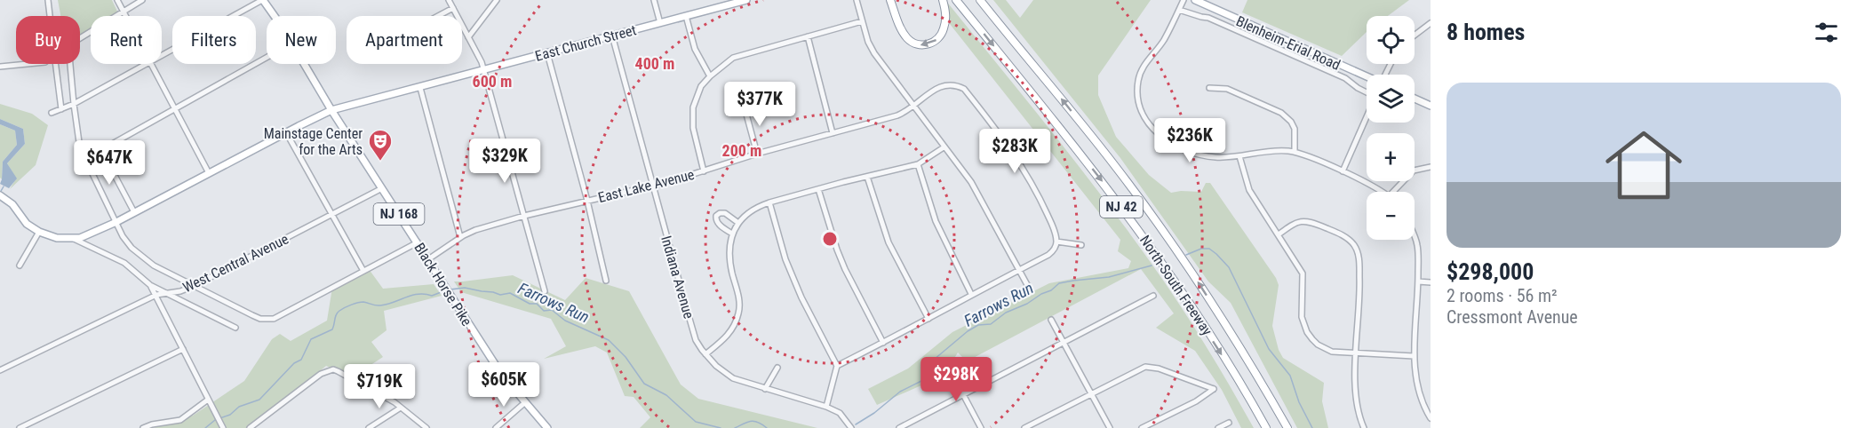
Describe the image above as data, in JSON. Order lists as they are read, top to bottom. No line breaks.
{"streets":{"highway":["NJ 42","North-South Freeway"],"main road":["East Church Street","Blenheim-Erial Road","NJ 168","Black Horse Pike"],"street":["East Lake Avenue","West Central Avenue","Indiana Avenue"]},"crossings":[["East Church Street","Indiana Avenue"],["East Church Street","Black Horse Pike"],["East Lake Avenue","Indiana Avenue"],["East Lake Avenue","Black Horse Pike"],["West Central Avenue","Black Horse Pike"]],"water":["Farrows Run"],"places":{"theatre":["Mainstage Center for the Arts"]},"page":{"heading":"8 homes","map_buttons":["+","−"],"chip":["Buy","Rent","Filters","New","Apartment"],"list":[{"name":"$298,000","note":"2 rooms · 56 m² · Cressmont Avenue"}],"price":["$377K","$236K","$283K","$329K","$647K","$298K","$605K","$719K"]},"rings":["400 m","600 m","200 m"]}
